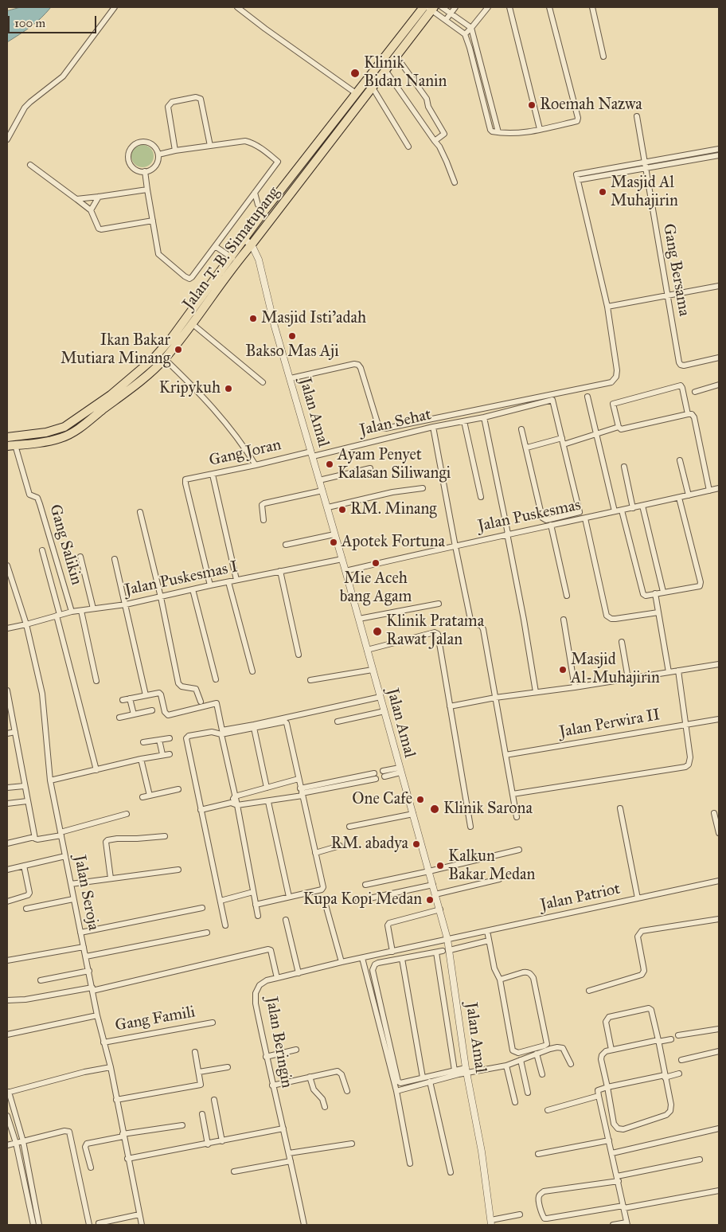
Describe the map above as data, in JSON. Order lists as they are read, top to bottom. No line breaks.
{"streets":{"main road":["Jalan T. B. Simatupang"],"street":["Gang Bersama","Jalan Amal","Jalan Sehat","Gang Joran","Jalan Puskesmas","Gang Salikin","Jalan Puskesmas I","Jalan Perwira II","Jalan Seroja","Jalan Patriot","Gang Famili","Jalan Beringin"]},"crossings":[["Jalan T. B. Simatupang","Jalan Amal"],["Jalan T. B. Simatupang","Gang Salikin"],["Jalan Amal","Jalan Sehat"],["Jalan Amal","Gang Joran"],["Jalan Amal","Jalan Puskesmas"],["Jalan Amal","Jalan Puskesmas I"],["Jalan Amal","Jalan Patriot"],["Jalan Amal","Jalan Beringin"],["Jalan Sehat","Gang Joran"],["Gang Joran","Jalan Puskesmas I"],["Gang Salikin","Jalan Puskesmas I"],["Jalan Puskesmas I","Jalan Seroja"],["Jalan Seroja","Gang Famili"],["Jalan Patriot","Jalan Beringin"]],"places":["Klinik Bidan Nanin","Roemah Nazwa","Masjid Al Muhajirin","Masjid Isti'adah","Bakso Mas Aji","Ikan Bakar Mutiara Minang","Kripykuh","Ayam Penyet Kalasan Siliwangi","RM. Minang","Apotek Fortuna","Mie Aceh bang Agam","Klinik Pratama Rawat Jalan","Masjid Al-Muhajirin","One Cafe","Klinik Sarona","RM. abadya","Kalkun Bakar Medan","Kupa Kopi Medan"],"scale_bar":"100 m"}
